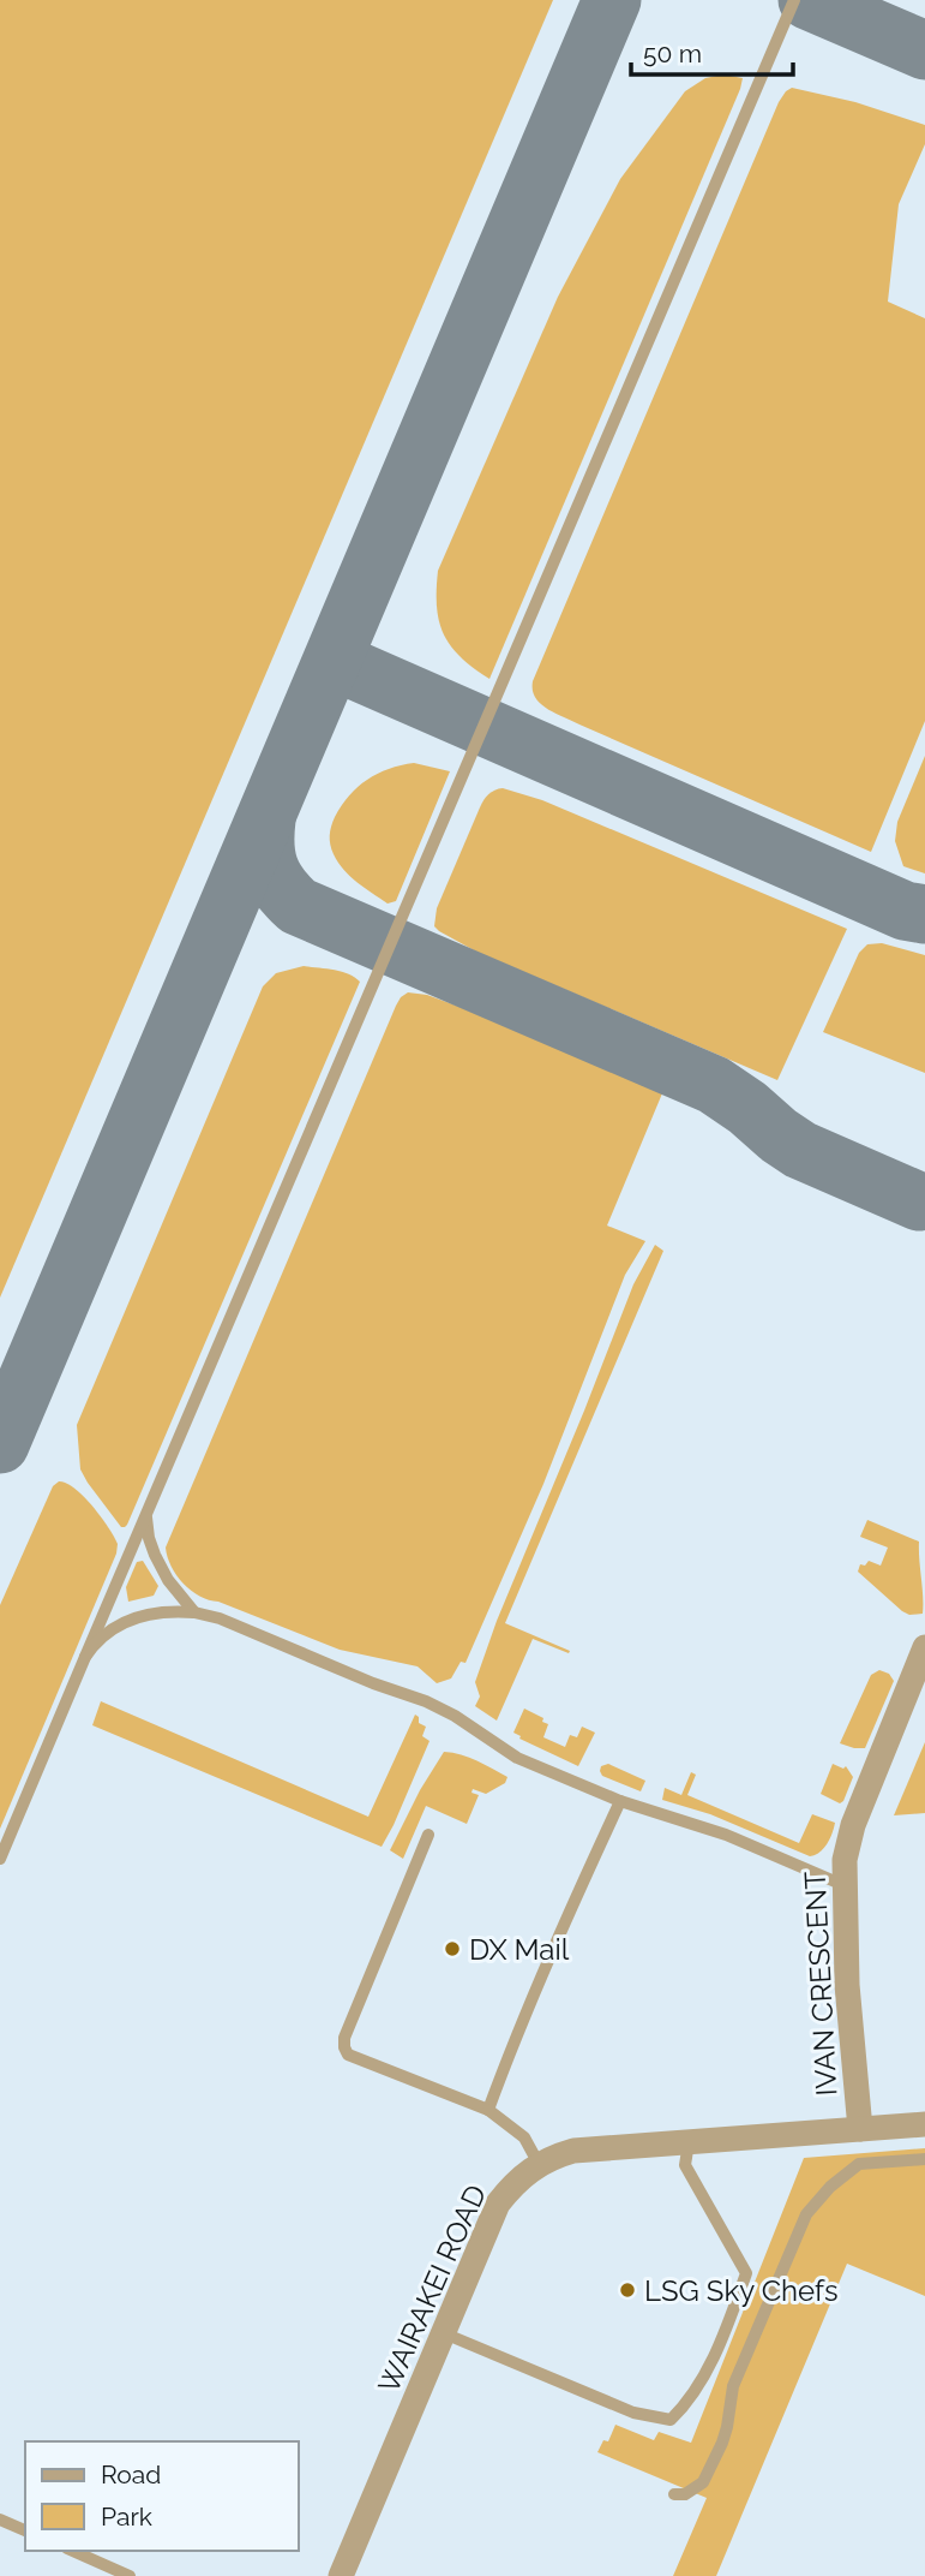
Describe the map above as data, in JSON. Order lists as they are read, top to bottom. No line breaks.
{"streets":{"street":["IVAN CRESCENT","WAIRAKEI ROAD"]},"crossings":[["IVAN CRESCENT","WAIRAKEI ROAD"]],"places":["DX Mail","LSG Sky Chefs"],"legend":["Road","Park"],"scale_bar":"50 m"}
